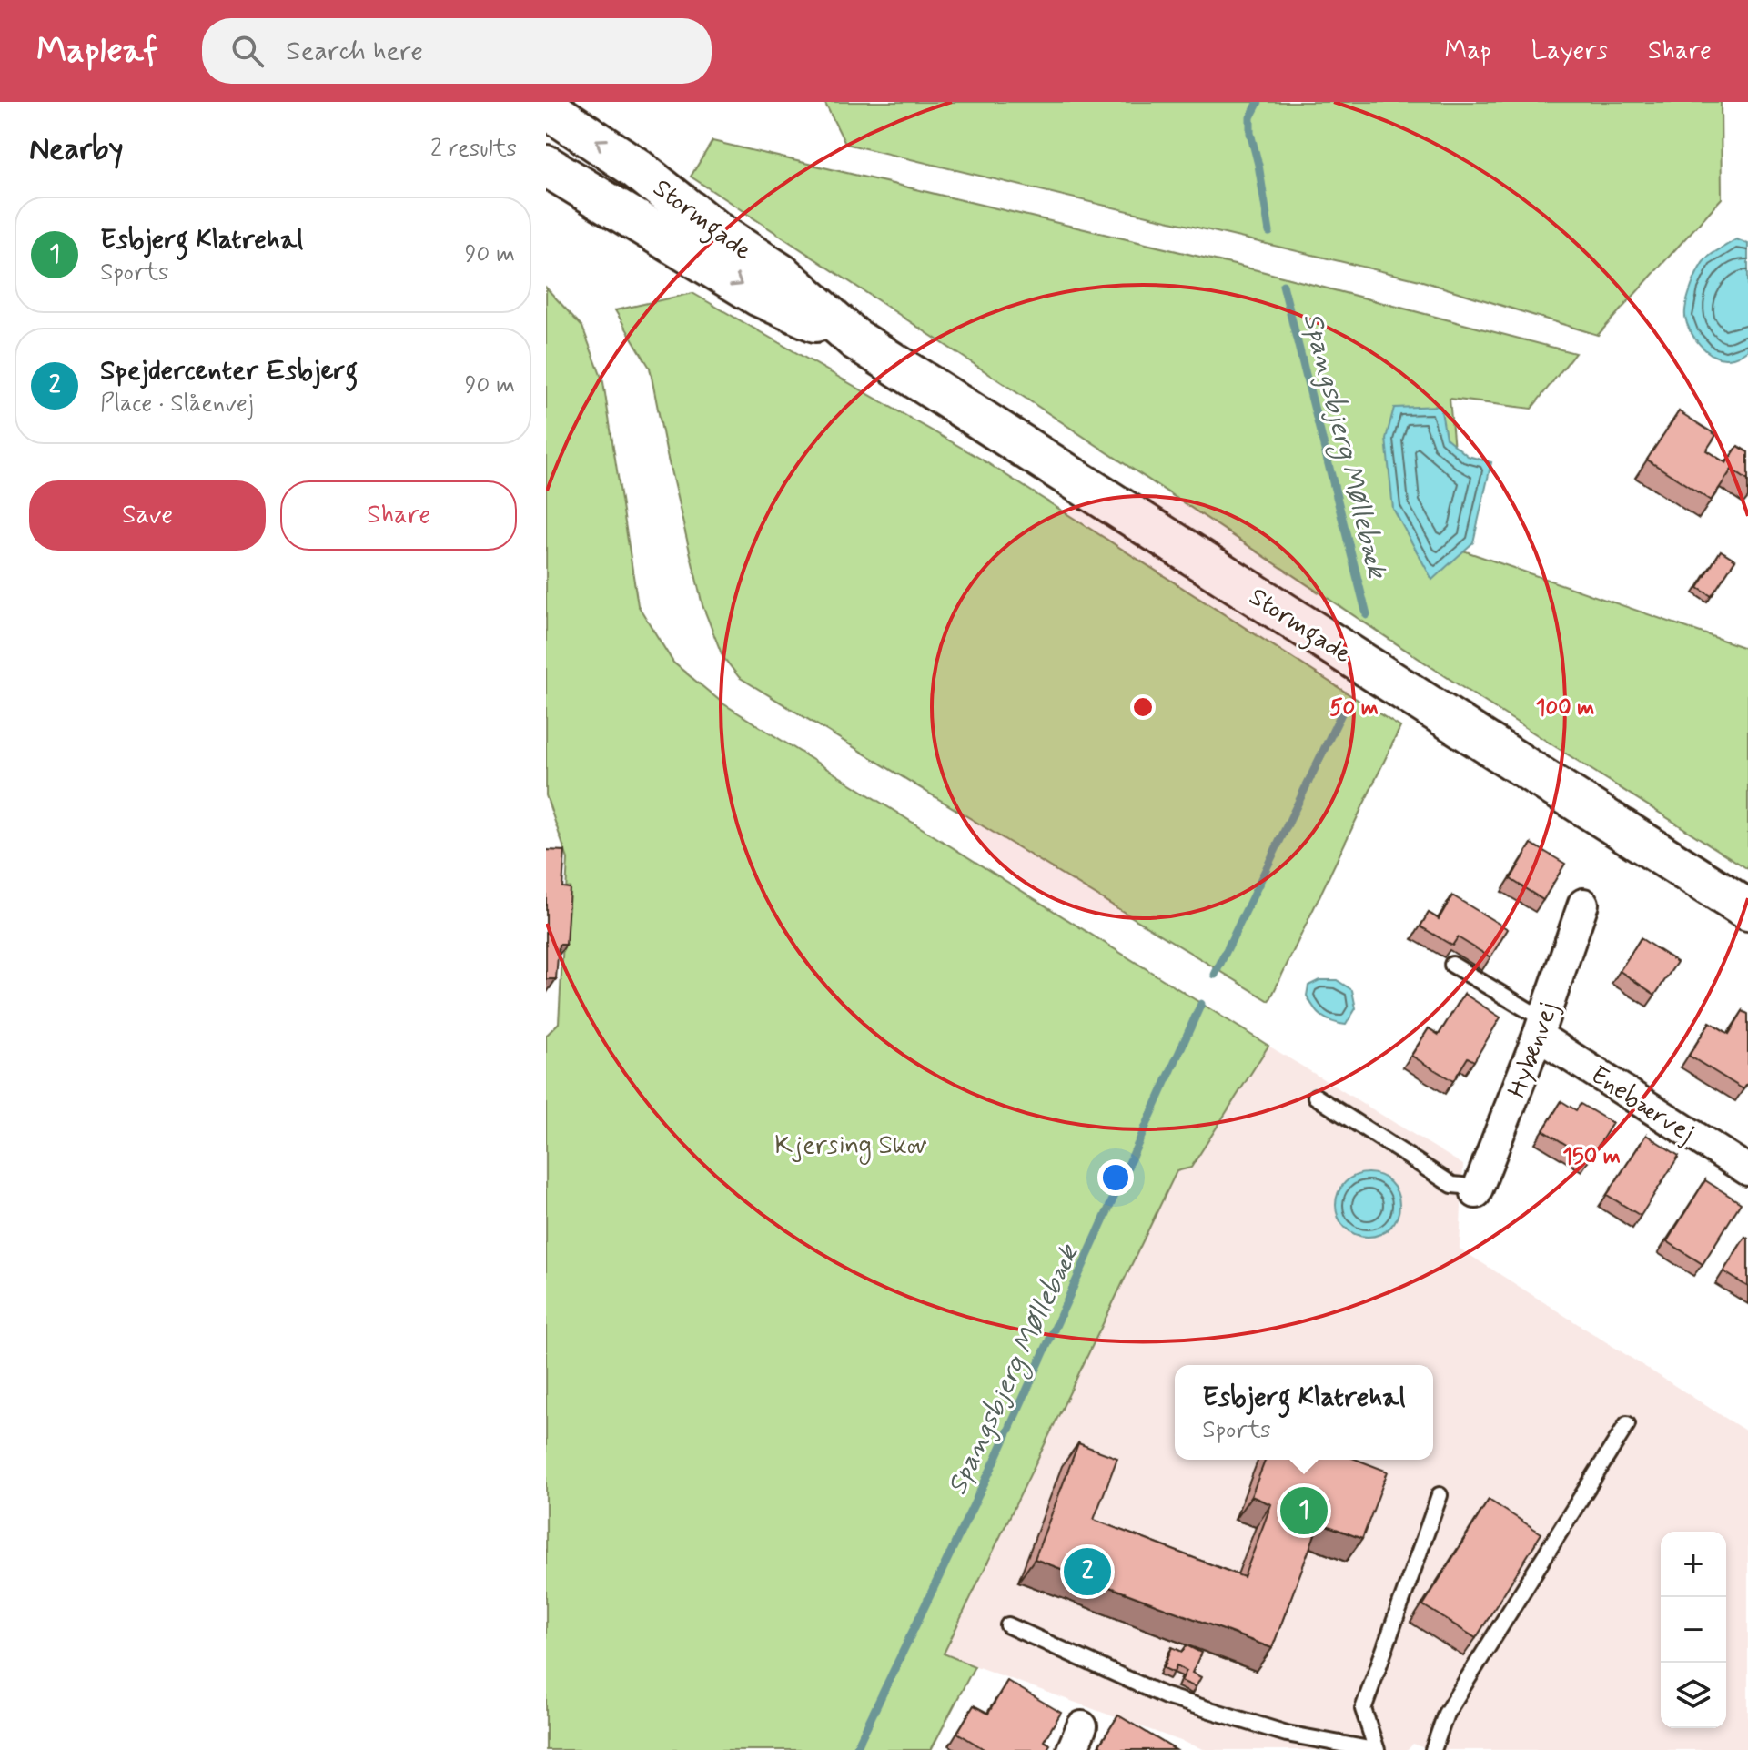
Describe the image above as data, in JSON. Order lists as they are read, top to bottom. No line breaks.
{"streets":{"street":["Stormgade","Hybenvej","Enebærvej"]},"crossings":[["Hybenvej","Enebærvej"]],"water":["Spangsbjerg Møllebæk"],"parks":["Kjersing Skov"],"page":{"header":"Mapleaf","search":"Search here","nav":["Map","Layers","Share"],"heading":["Nearby","2 results"],"list":[{"mark":"1","name":"Esbjerg Klatrehal","note":"Sports","value":"90 m"},{"mark":"2","name":"Spejdercenter Esbjerg","note":"Place · Slåenvej","value":"90 m"}],"buttons":["Save","Share"],"popup":["Esbjerg Klatrehal","Sports"],"pins":["1","2"],"map_buttons":["+","−"]},"rings":["50 m","100 m","150 m"]}
